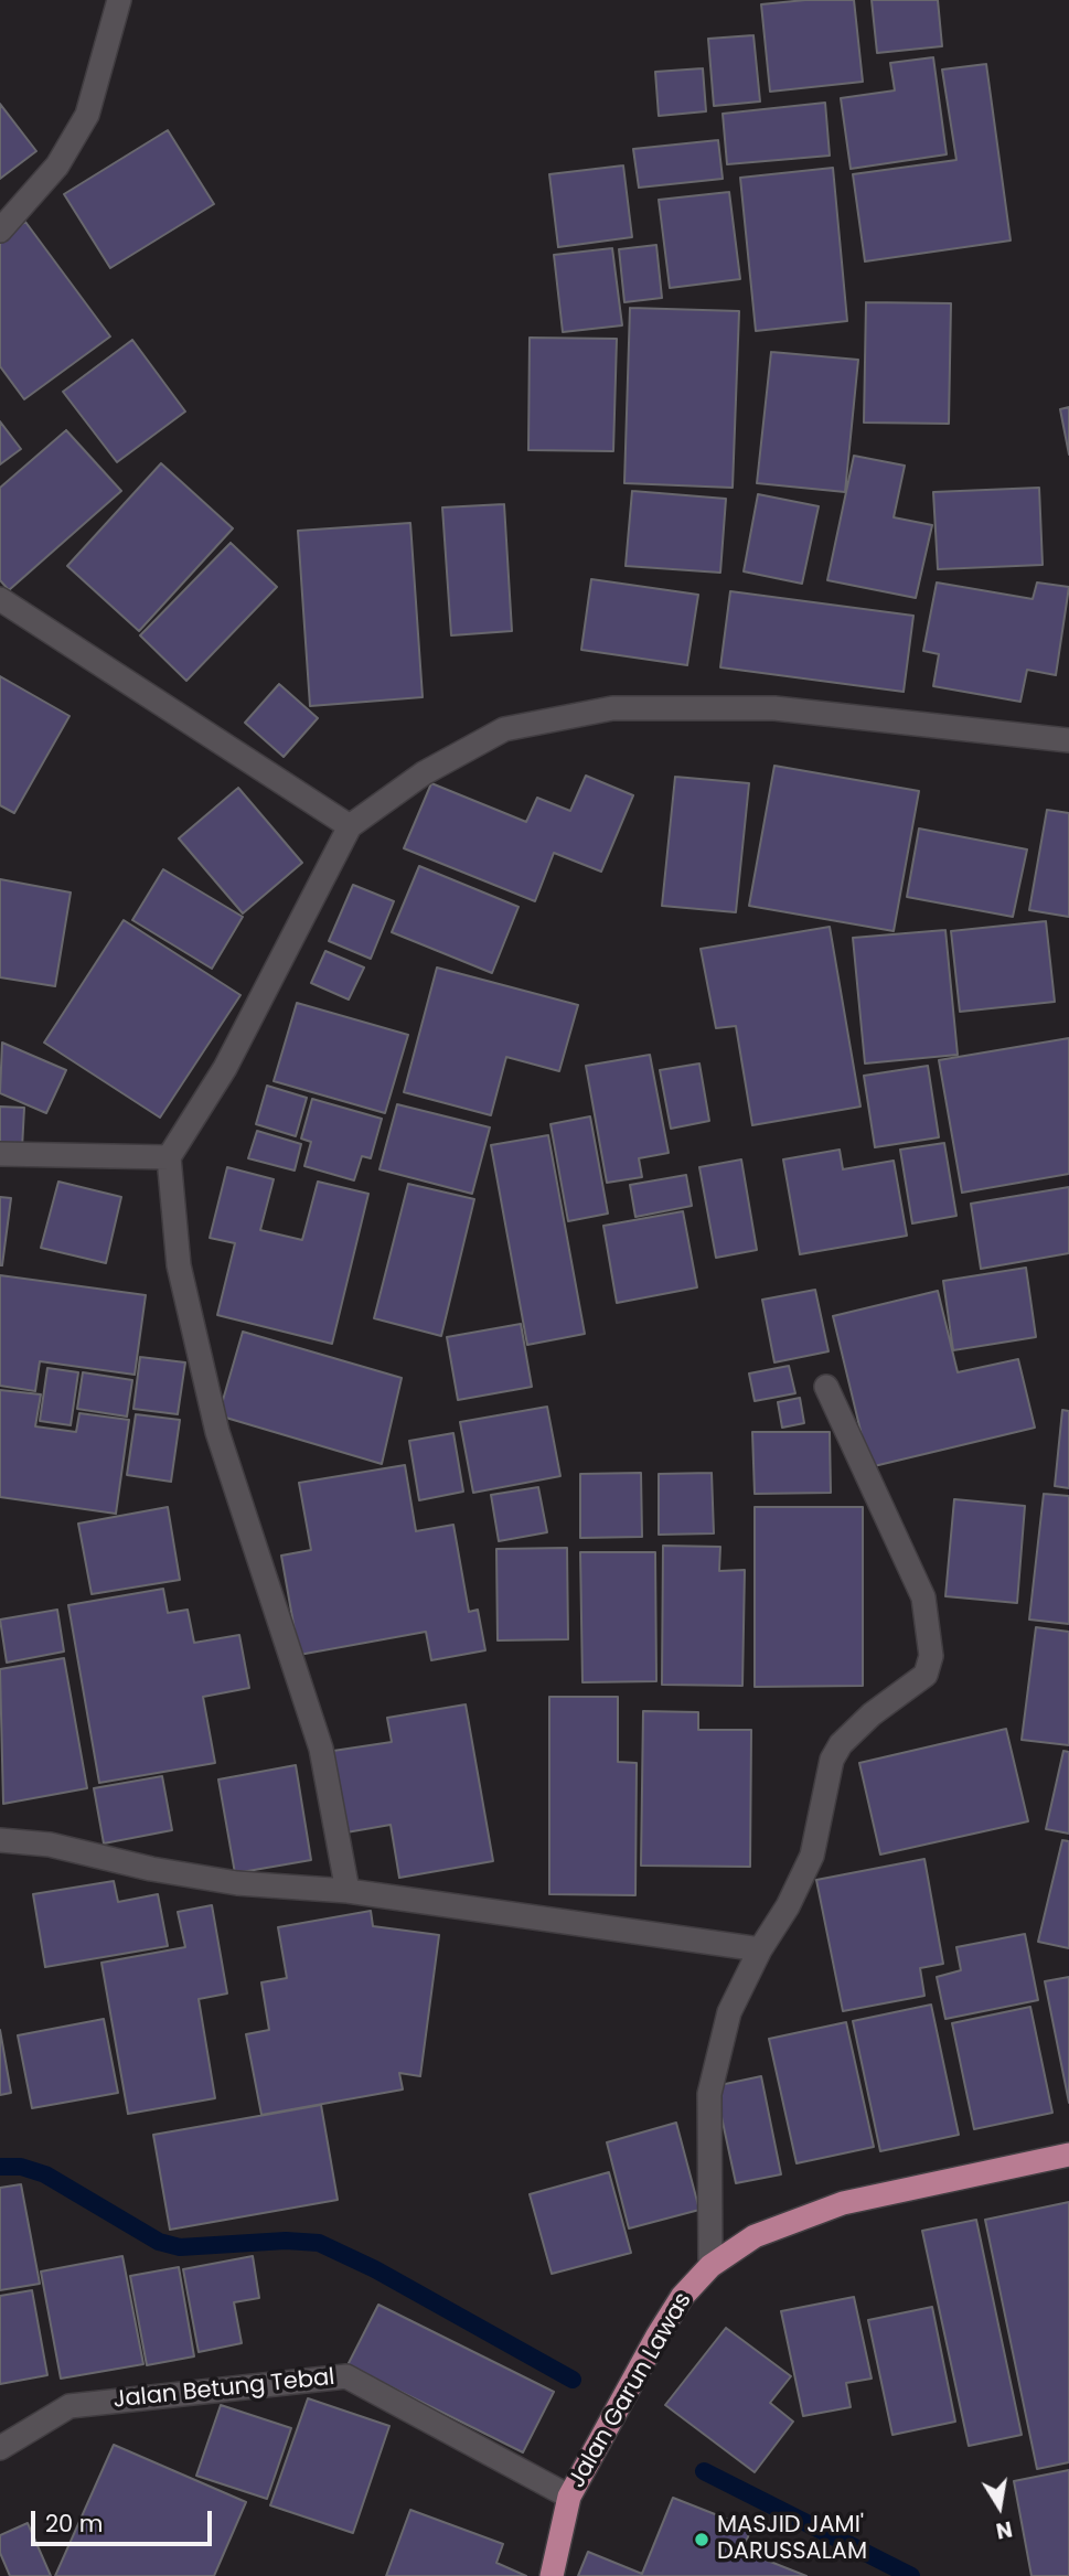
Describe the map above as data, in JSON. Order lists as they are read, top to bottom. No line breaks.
{"streets":{"main road":["Jalan Garun Lawas"],"street":["Jalan Betung Tebal"]},"crossings":[["Jalan Betung Tebal","Jalan Garun Lawas"]],"places":["MASJID JAMI' DARUSSALAM"],"scale_bar":"20 m","north":"bottom"}
